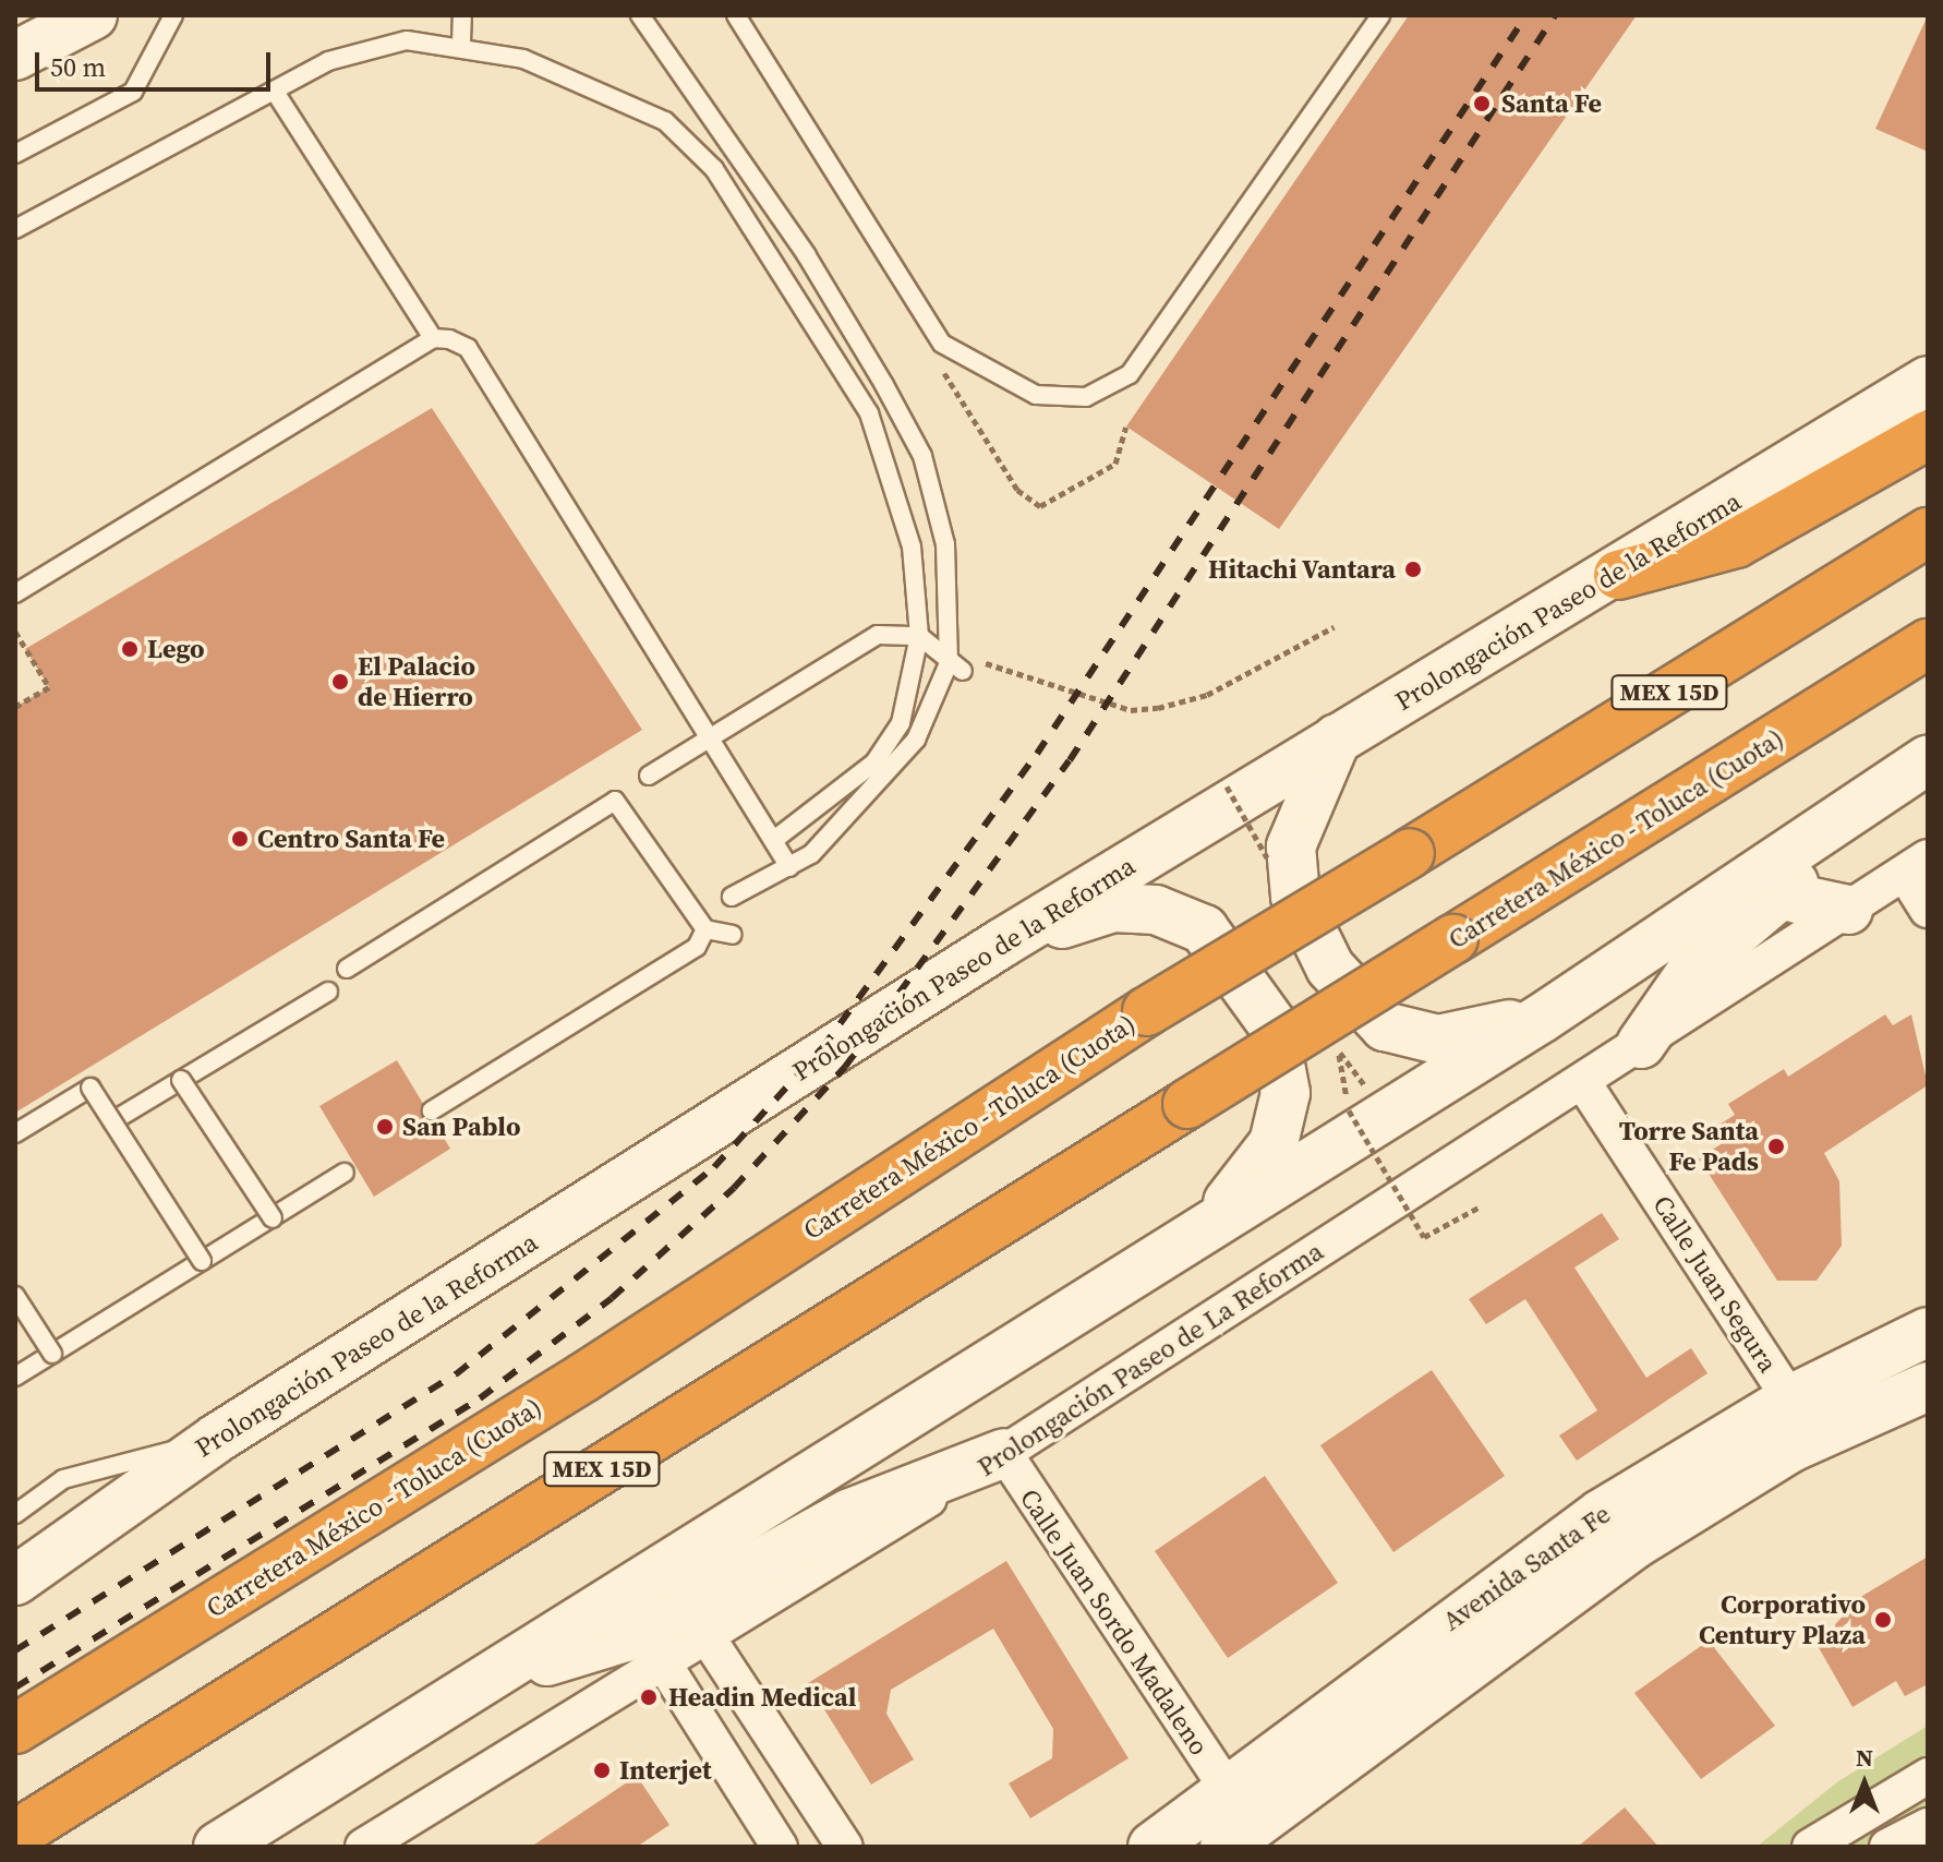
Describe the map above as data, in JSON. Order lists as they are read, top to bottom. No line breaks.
{"streets":{"highway":["MEX 15D","Carretera México - Toluca (Cuota)"],"main road":["Prolongación Paseo de la Reforma","Avenida Santa Fe"],"street":["Calle Juan Segura","Prolongación Paseo de La Reforma","Calle Juan Sordo Madaleno"]},"crossings":[["Calle Juan Segura","Prolongación Paseo de La Reforma"],["Calle Juan Segura","Avenida Santa Fe"],["Prolongación Paseo de La Reforma","Calle Juan Sordo Madaleno"],["Avenida Santa Fe","Calle Juan Sordo Madaleno"]],"places":["Santa Fe","Hitachi Vantara","Lego","El Palacio de Hierro","Centro Santa Fe","San Pablo","Torre Santa Fe Pads","Corporativo Century Plaza","Headin Medical","Interjet"],"scale_bar":"50 m","north":"top"}
